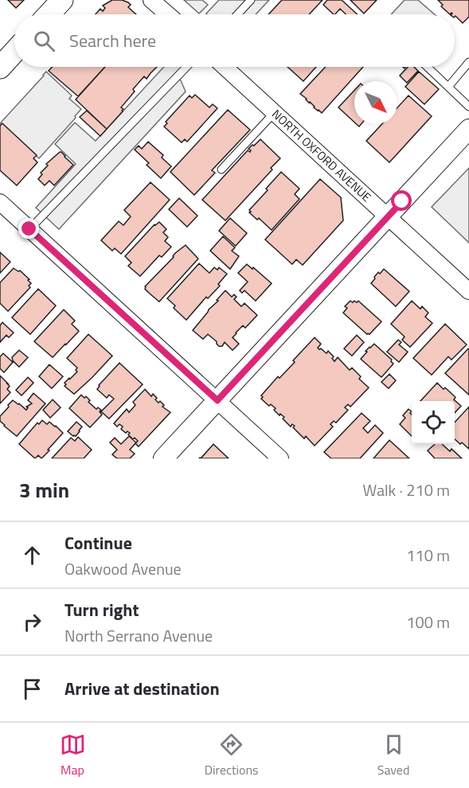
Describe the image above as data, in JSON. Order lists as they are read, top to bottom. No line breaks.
{"streets":{"street":["NORTH OXFORD AVENUE"]},"north":"bottom right","page":{"search":"Search here","heading":["3 min","Walk · 210 m"],"list":[["Continue","Oakwood Avenue","110 m"],["Turn right","North Serrano Avenue","100 m"],"Arrive at destination"],"nav":["Map","Directions","Saved"]}}
